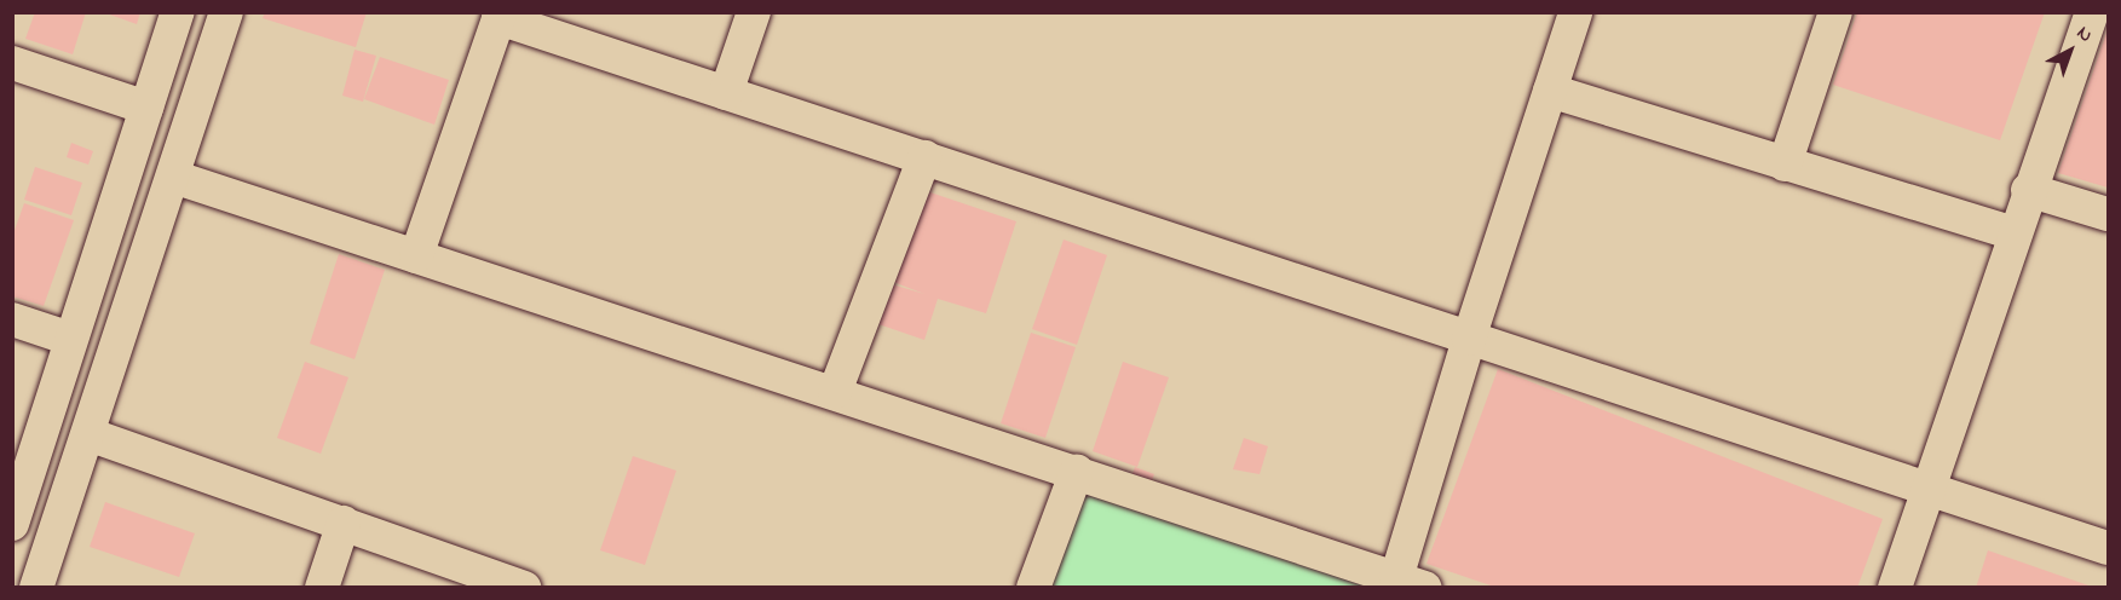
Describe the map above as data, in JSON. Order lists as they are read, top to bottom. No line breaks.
{"north":"top right"}
